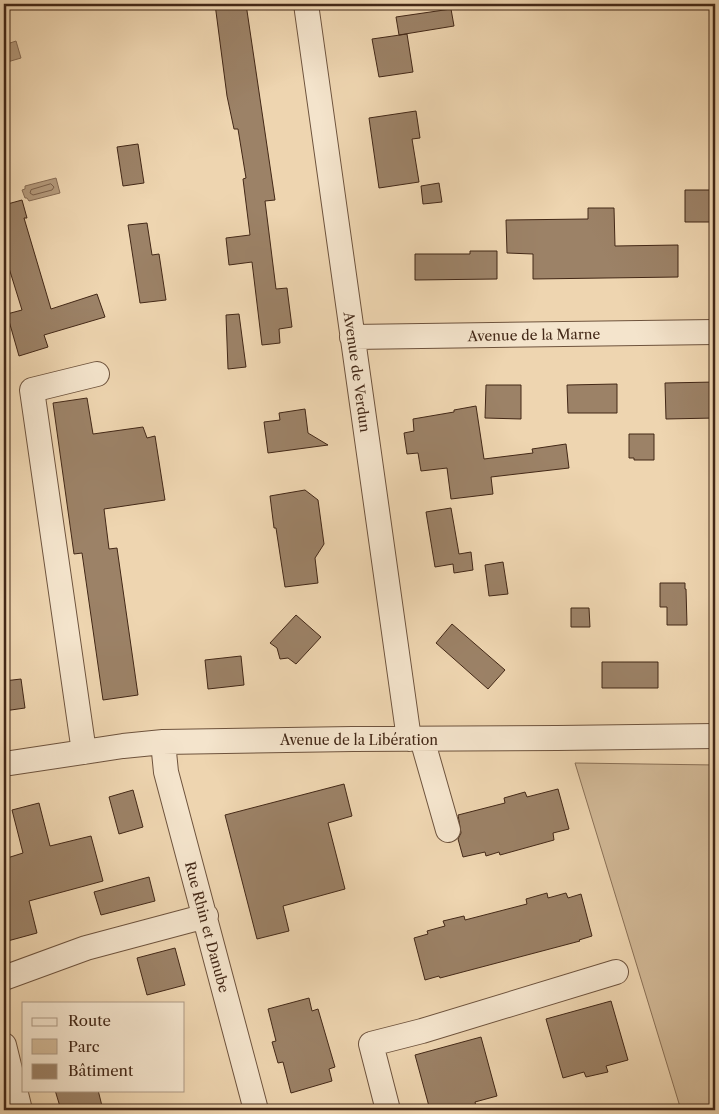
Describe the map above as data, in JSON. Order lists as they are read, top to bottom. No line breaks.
{"streets":{"street":["Avenue de la Marne","Avenue de Verdun","Avenue de la Libération","Rue Rhin et Danube"]},"crossings":[["Avenue de la Marne","Avenue de Verdun"],["Avenue de Verdun","Avenue de la Libération"],["Avenue de la Libération","Rue Rhin et Danube"]],"legend":["Route","Parc","Bâtiment"]}
